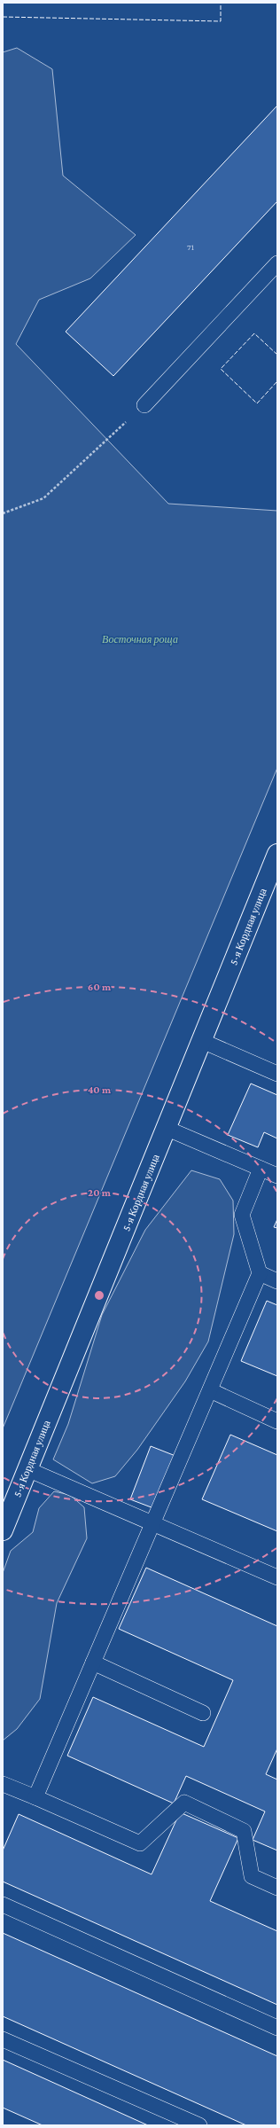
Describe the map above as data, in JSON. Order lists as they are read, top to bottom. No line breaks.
{"streets":{"main road":["5-я Кордная улица"]},"parks":["Восточная роща"],"house_numbers":["71"],"rings":["60 m","40 m","20 m"]}
